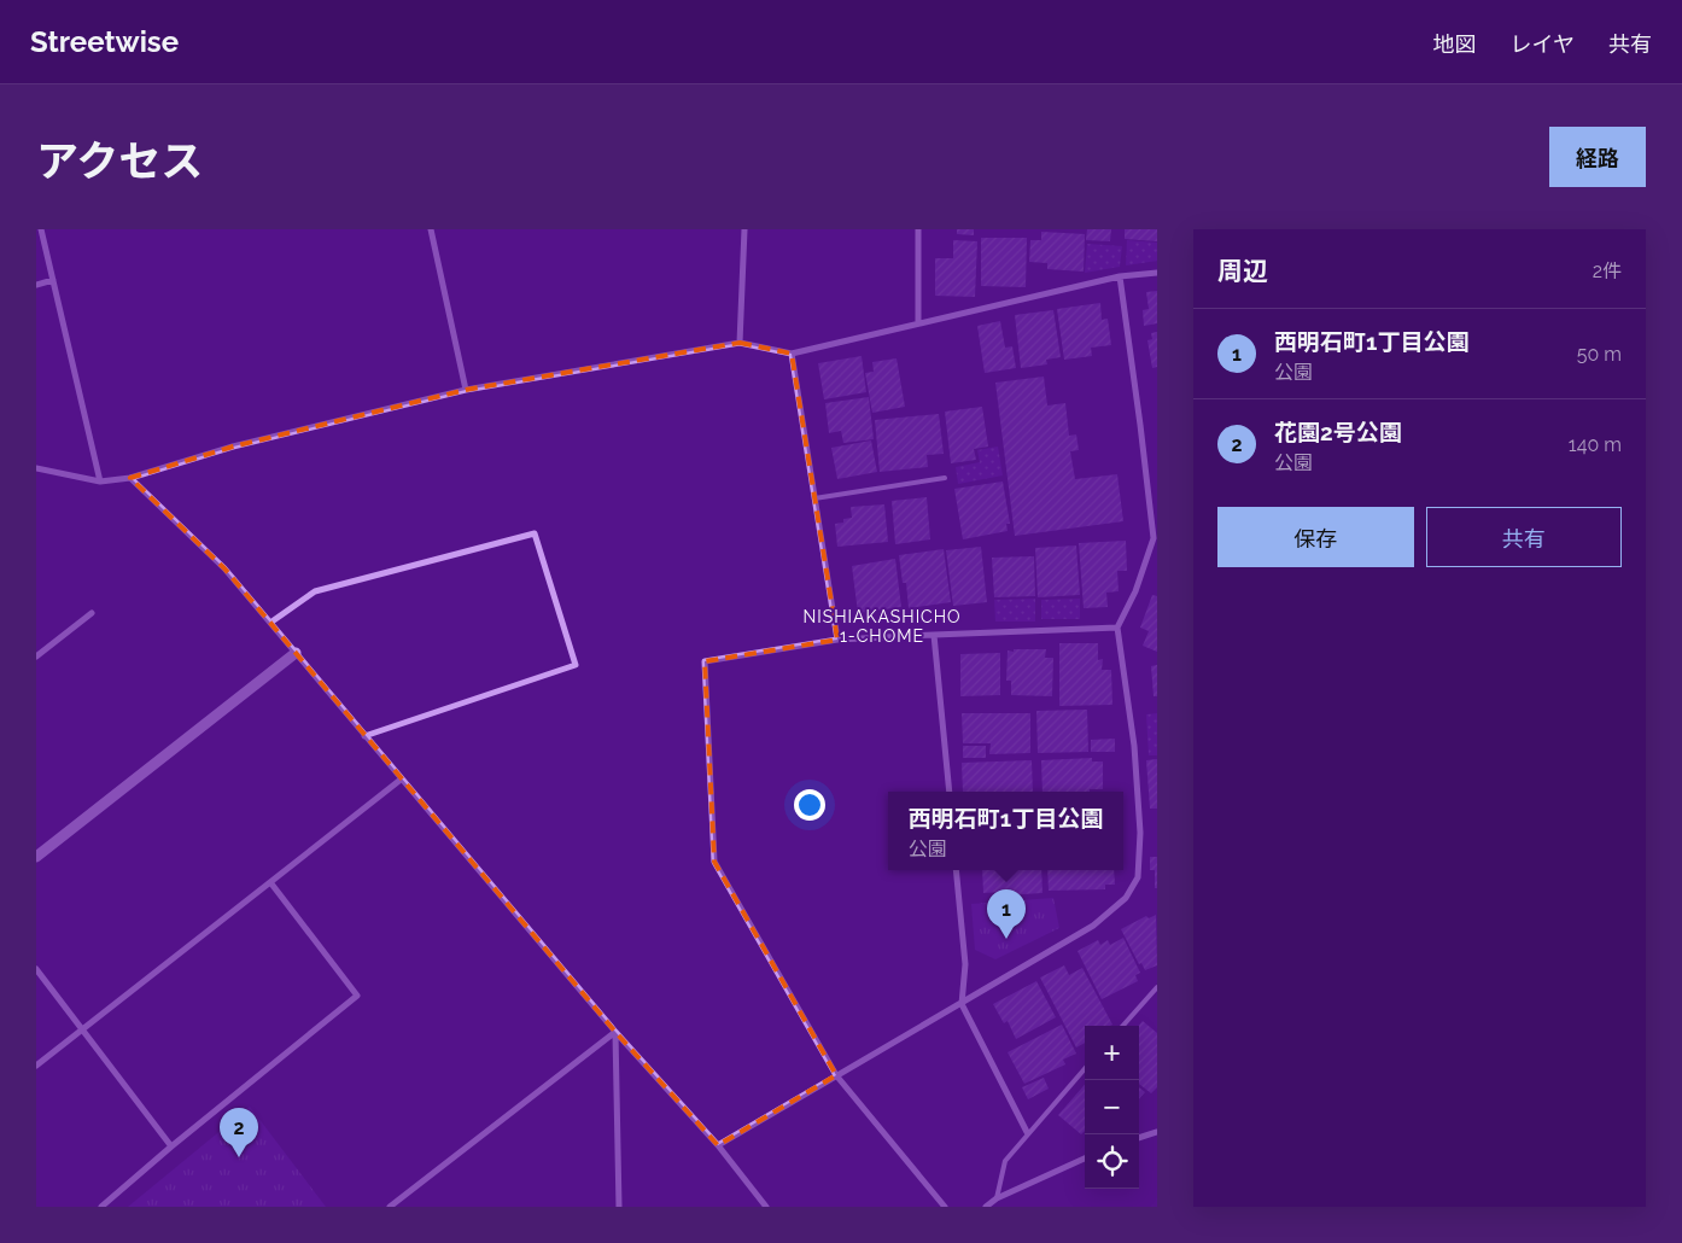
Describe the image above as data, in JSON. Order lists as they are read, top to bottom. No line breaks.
{"districts":["NISHIAKASHICHO 1-CHOME"],"page":{"header":"Streetwise","nav":["地図","レイヤ","共有"],"title":"アクセス","buttons":["経路",["保存","共有"]],"heading":["周辺","2件"],"list":[{"mark":"1","name":"西明石町1丁目公園","note":"公園","value":"50 m"},{"mark":"2","name":"花園2号公園","note":"公園","value":"140 m"}],"popup":["西明石町1丁目公園","公園"],"pins":["1","2"],"map_buttons":["+","−"]}}
